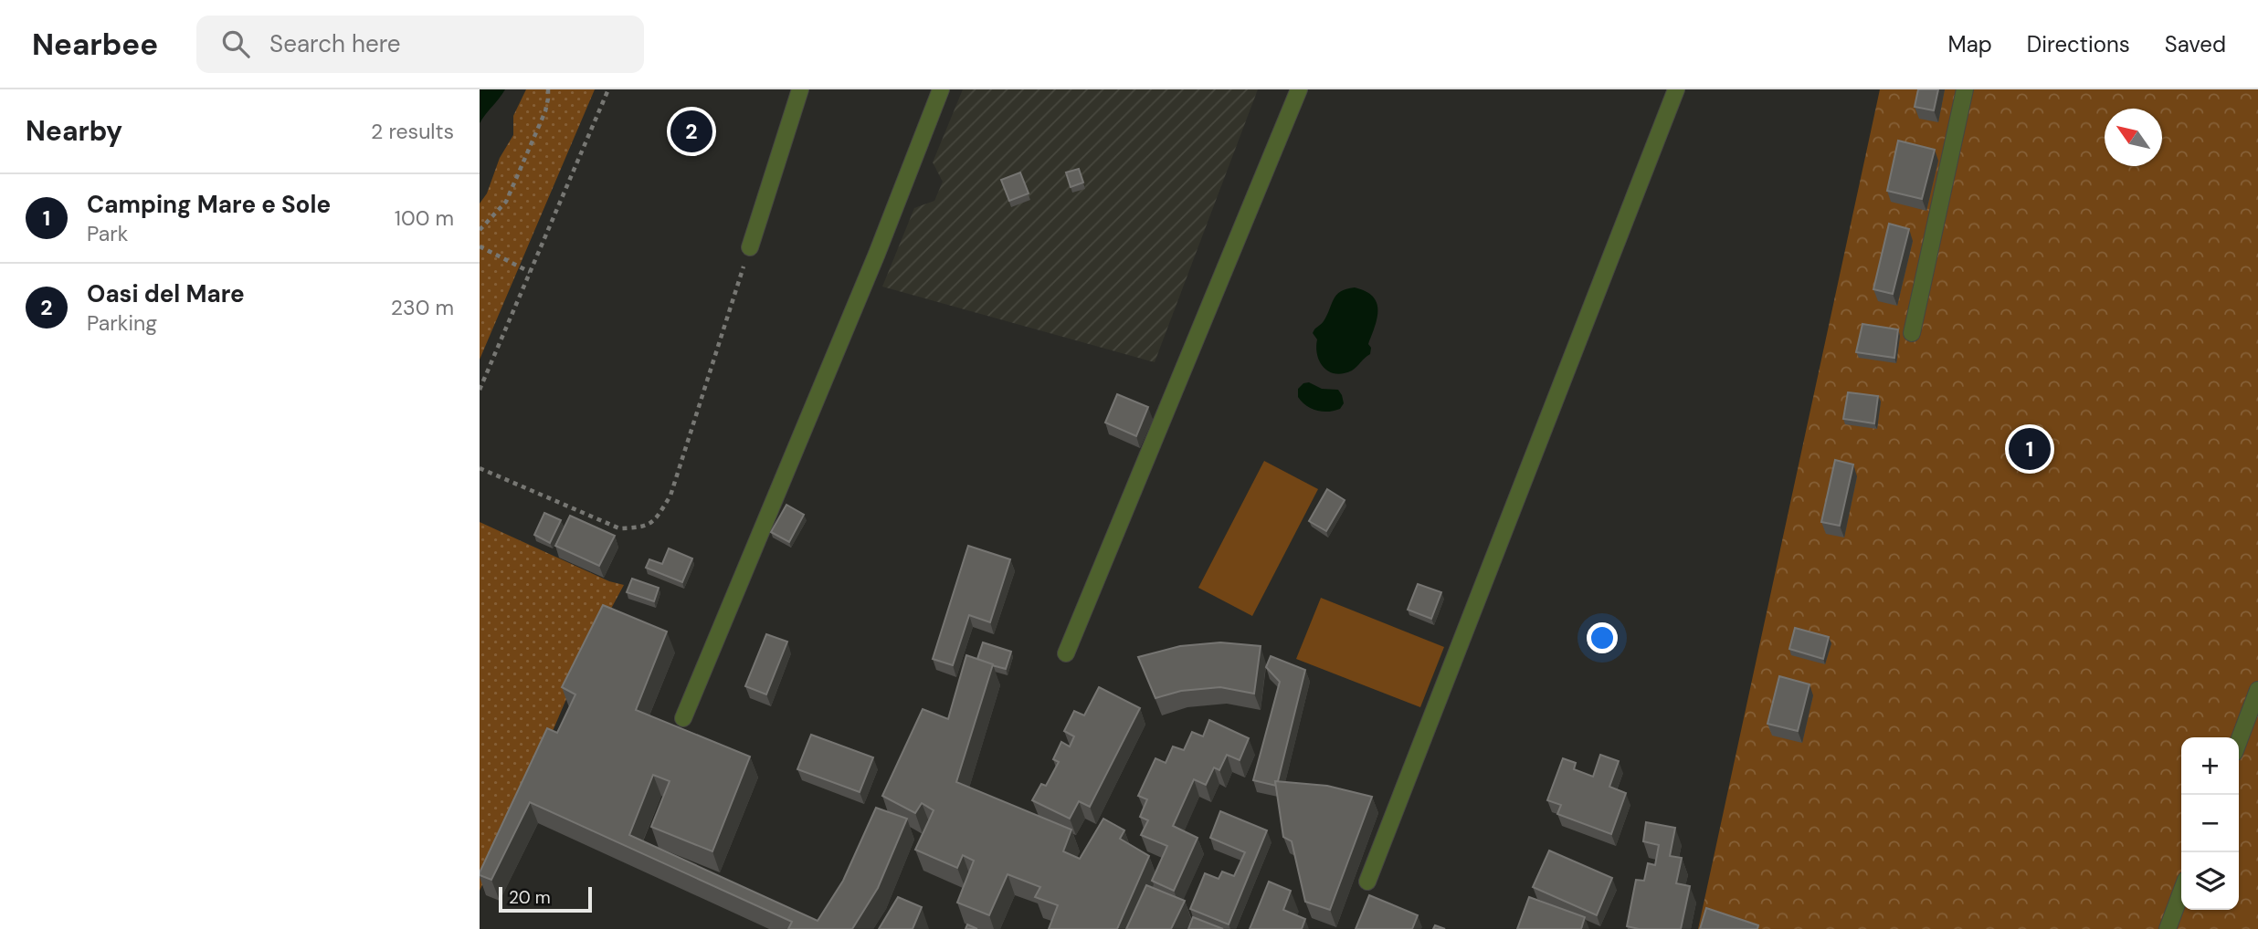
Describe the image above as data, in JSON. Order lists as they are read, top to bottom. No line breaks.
{"scale_bar":"20 m","north":"top left","page":{"header":"Nearbee","search":"Search here","nav":["Map","Directions","Saved"],"heading":["Nearby","2 results"],"pins":["2","1"],"list":[{"mark":"1","name":"Camping Mare e Sole","note":"Park","value":"100 m"},{"mark":"2","name":"Oasi del Mare","note":"Parking","value":"230 m"}],"map_buttons":["+","−"],"scale":"20 m"}}
